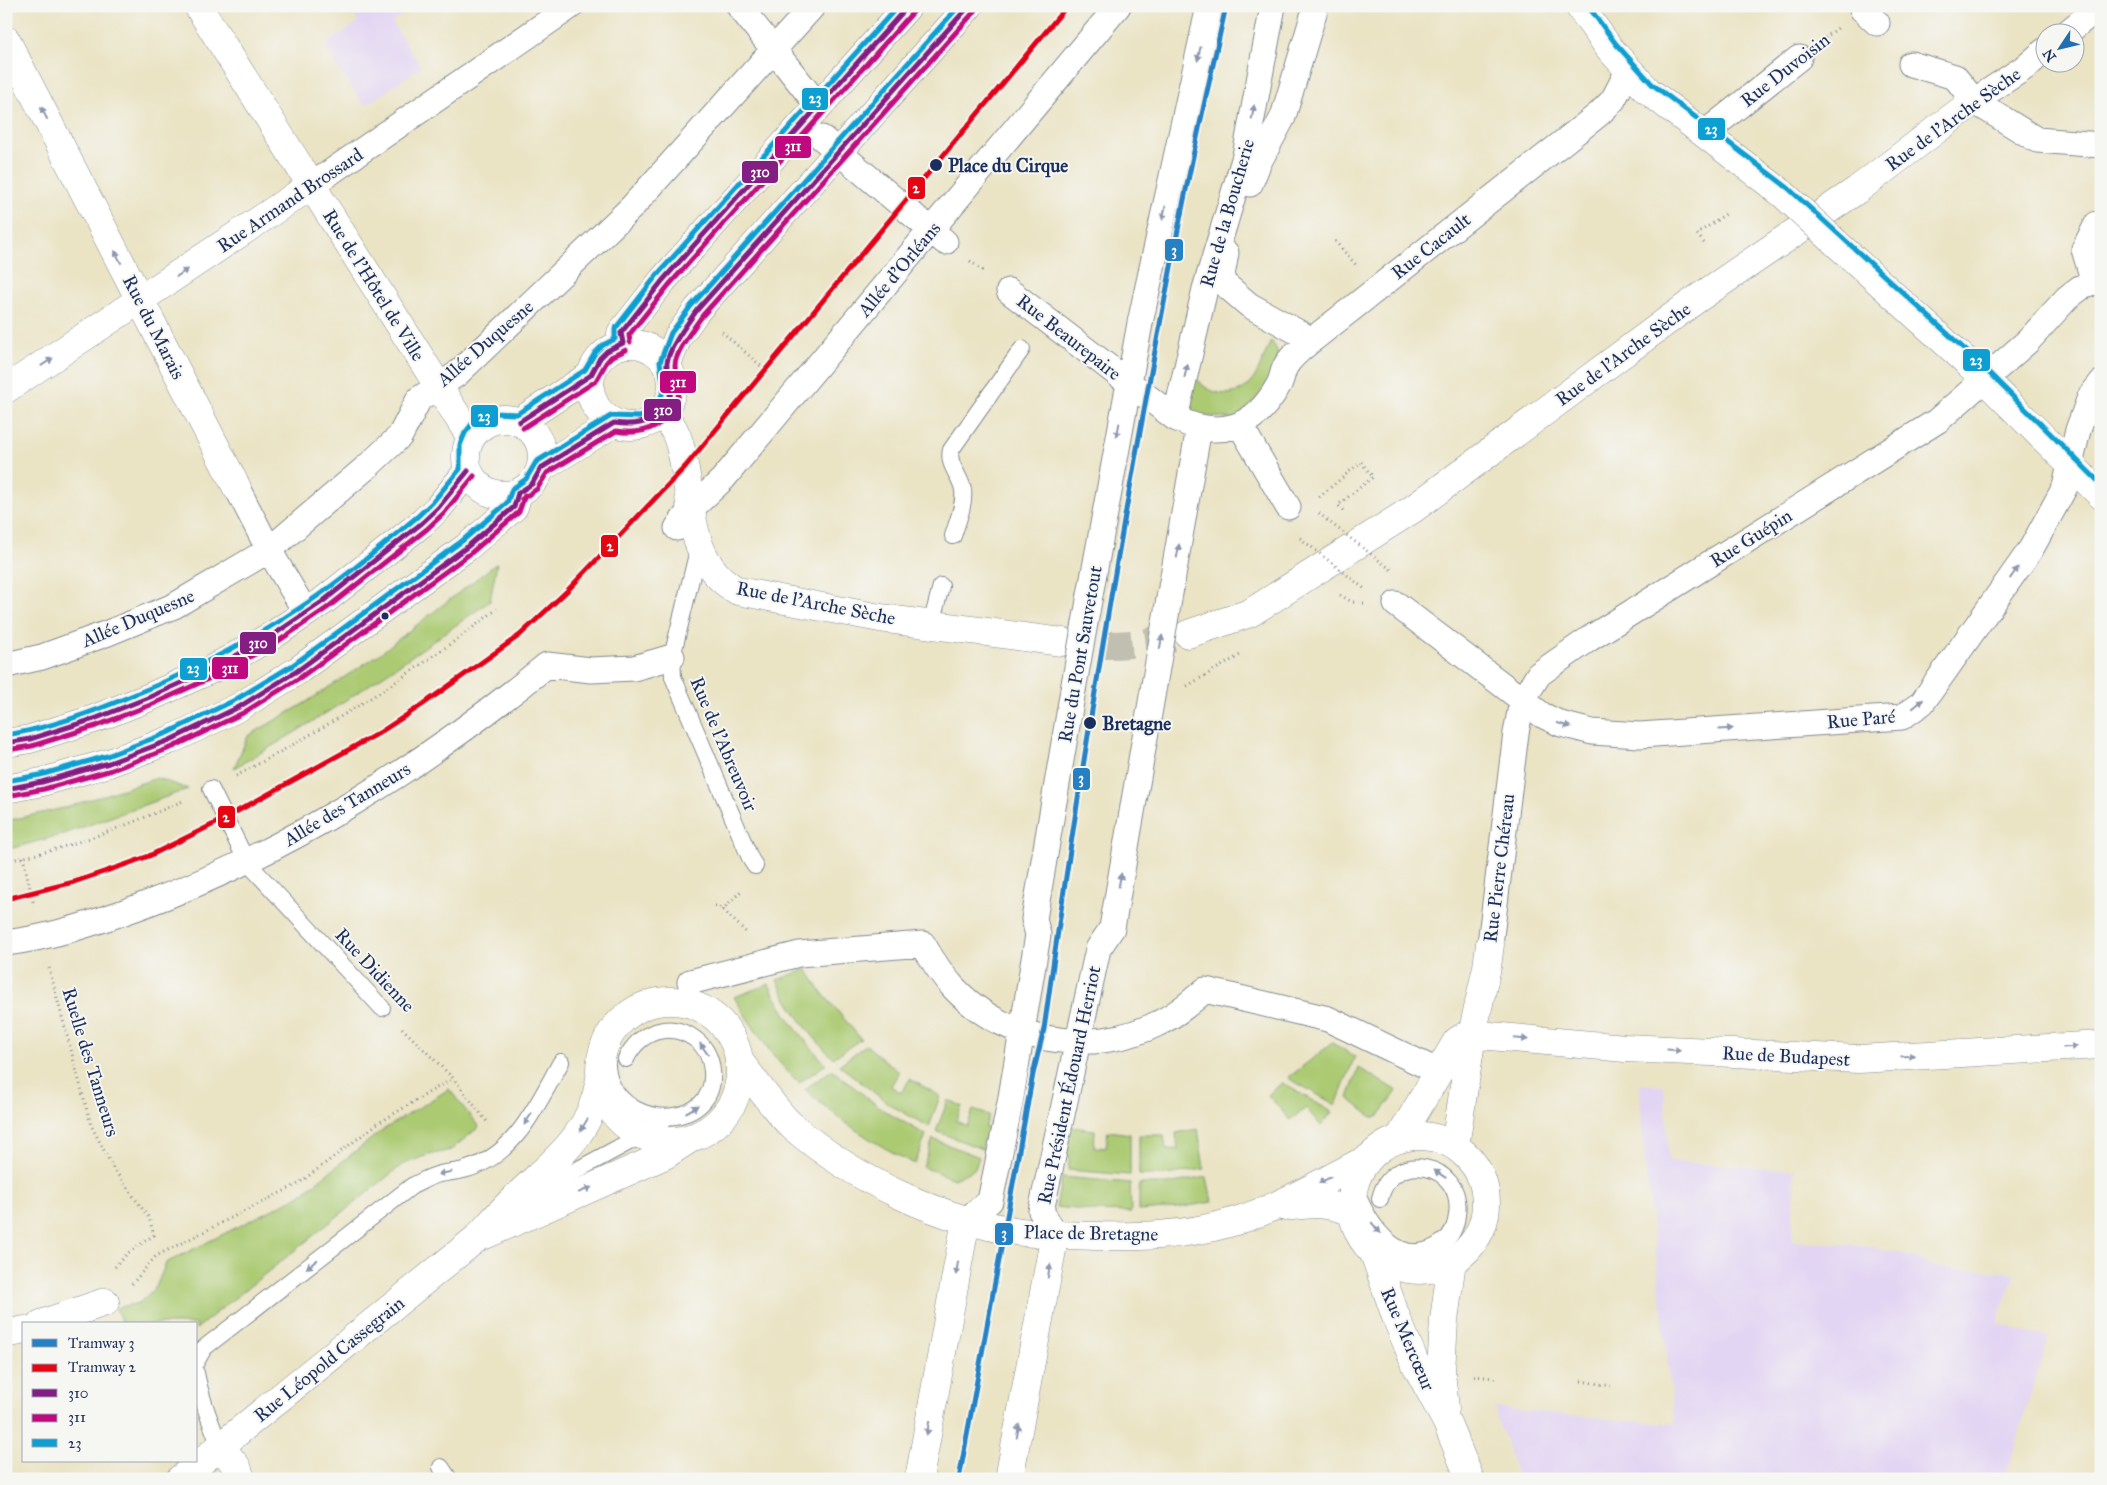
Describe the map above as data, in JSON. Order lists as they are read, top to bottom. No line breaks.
{"streets":{"street":["Rue Duvoisin","Rue de l'Arche Sèche","Rue Armand Brossard","Rue de la Boucherie","Rue Cacault","Allée d'Orléans","Rue de l'Hôtel de Ville","Rue du Marais","Rue Beaurepaire","Allée Duquesne","Rue Guépin","Rue du Pont Sauvetout","Rue Paré","Allée des Tanneurs","Rue Pierre Chéreau","Rue de Budapest","Rue Président Édouard Herriot","Place de Bretagne","Rue Mercœur","Rue Léopold Cassegrain"],"lane":["Rue de l'Abreuvoir","Rue Didienne"],"path":["Ruelle des Tanneurs"]},"crossings":[["Rue de l'Arche Sèche","Allée d'Orléans"],["Rue de l'Arche Sèche","Rue de l'Abreuvoir"],["Rue Armand Brossard","Rue de l'Hôtel de Ville"],["Rue Armand Brossard","Rue du Marais"],["Rue de la Boucherie","Rue Cacault"],["Rue de la Boucherie","Rue Beaurepaire"],["Rue de l'Hôtel de Ville","Allée Duquesne"],["Rue du Marais","Allée Duquesne"],["Rue Beaurepaire","Rue du Pont Sauvetout"],["Rue Beaurepaire","Rue Président Édouard Herriot"],["Rue Guépin","Rue Paré"],["Rue Guépin","Rue Pierre Chéreau"],["Rue du Pont Sauvetout","Place de Bretagne"],["Rue Paré","Rue Pierre Chéreau"],["Rue de l'Abreuvoir","Allée des Tanneurs"],["Allée des Tanneurs","Rue Didienne"],["Allée des Tanneurs","Ruelle des Tanneurs"],["Rue Pierre Chéreau","Rue de Budapest"],["Rue Président Édouard Herriot","Place de Bretagne"]],"one_way":["Rue Armand Brossard","Rue du Marais","Rue du Pont Sauvetout","Rue Paré","Rue de Budapest","Rue Président Édouard Herriot"],"places":["Place du Cirque","Bretagne"],"lines":["tram line 3","tram line 2","transit line 310","transit line 23","transit line 311"],"legend":["Tramway 3","Tramway 2","310","311","23"],"north":"bottom left"}
